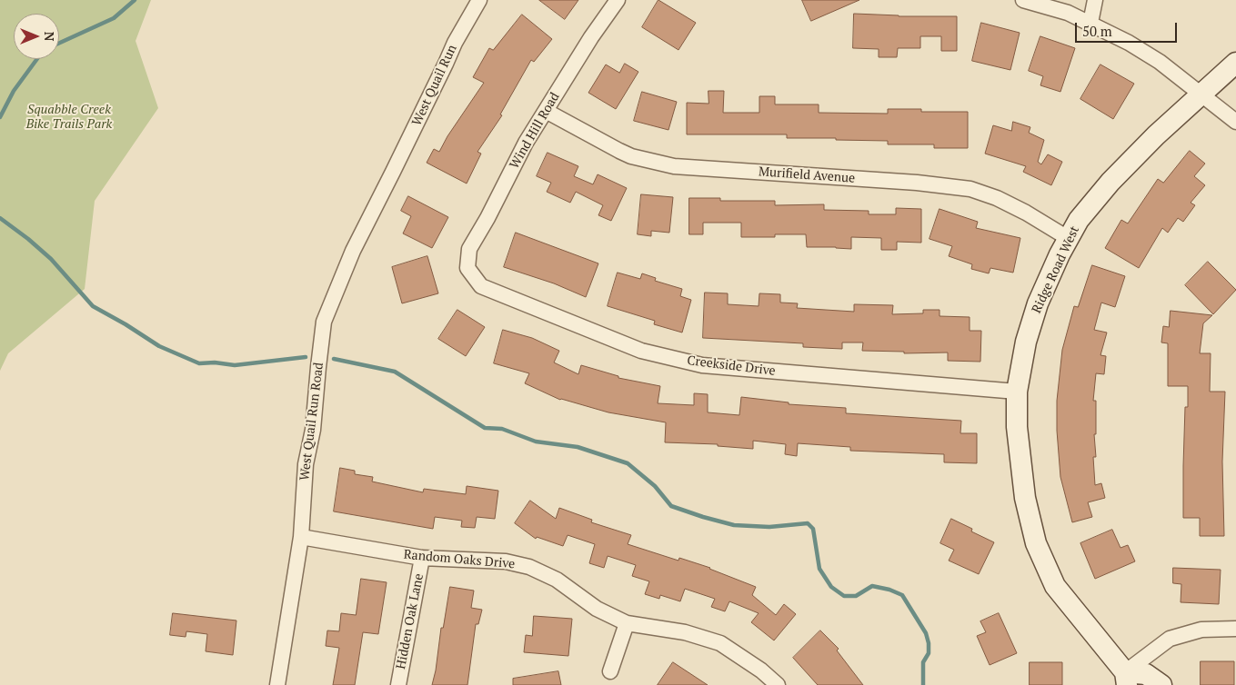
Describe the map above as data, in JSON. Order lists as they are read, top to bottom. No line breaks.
{"streets":{"street":["West Quail Run","Wind Hill Road","Murifield Avenue","Ridge Road West","Creekside Drive","West Quail Run Road","Random Oaks Drive","Hidden Oak Lane"]},"crossings":[["West Quail Run","West Quail Run Road"],["Wind Hill Road","Murifield Avenue"],["Wind Hill Road","Creekside Drive"],["Murifield Avenue","Ridge Road West"],["Ridge Road West","Creekside Drive"],["West Quail Run Road","Random Oaks Drive"],["Random Oaks Drive","Hidden Oak Lane"]],"parks":["Squabble Creek Bike Trails Park"],"scale_bar":"50 m","north":"right"}
